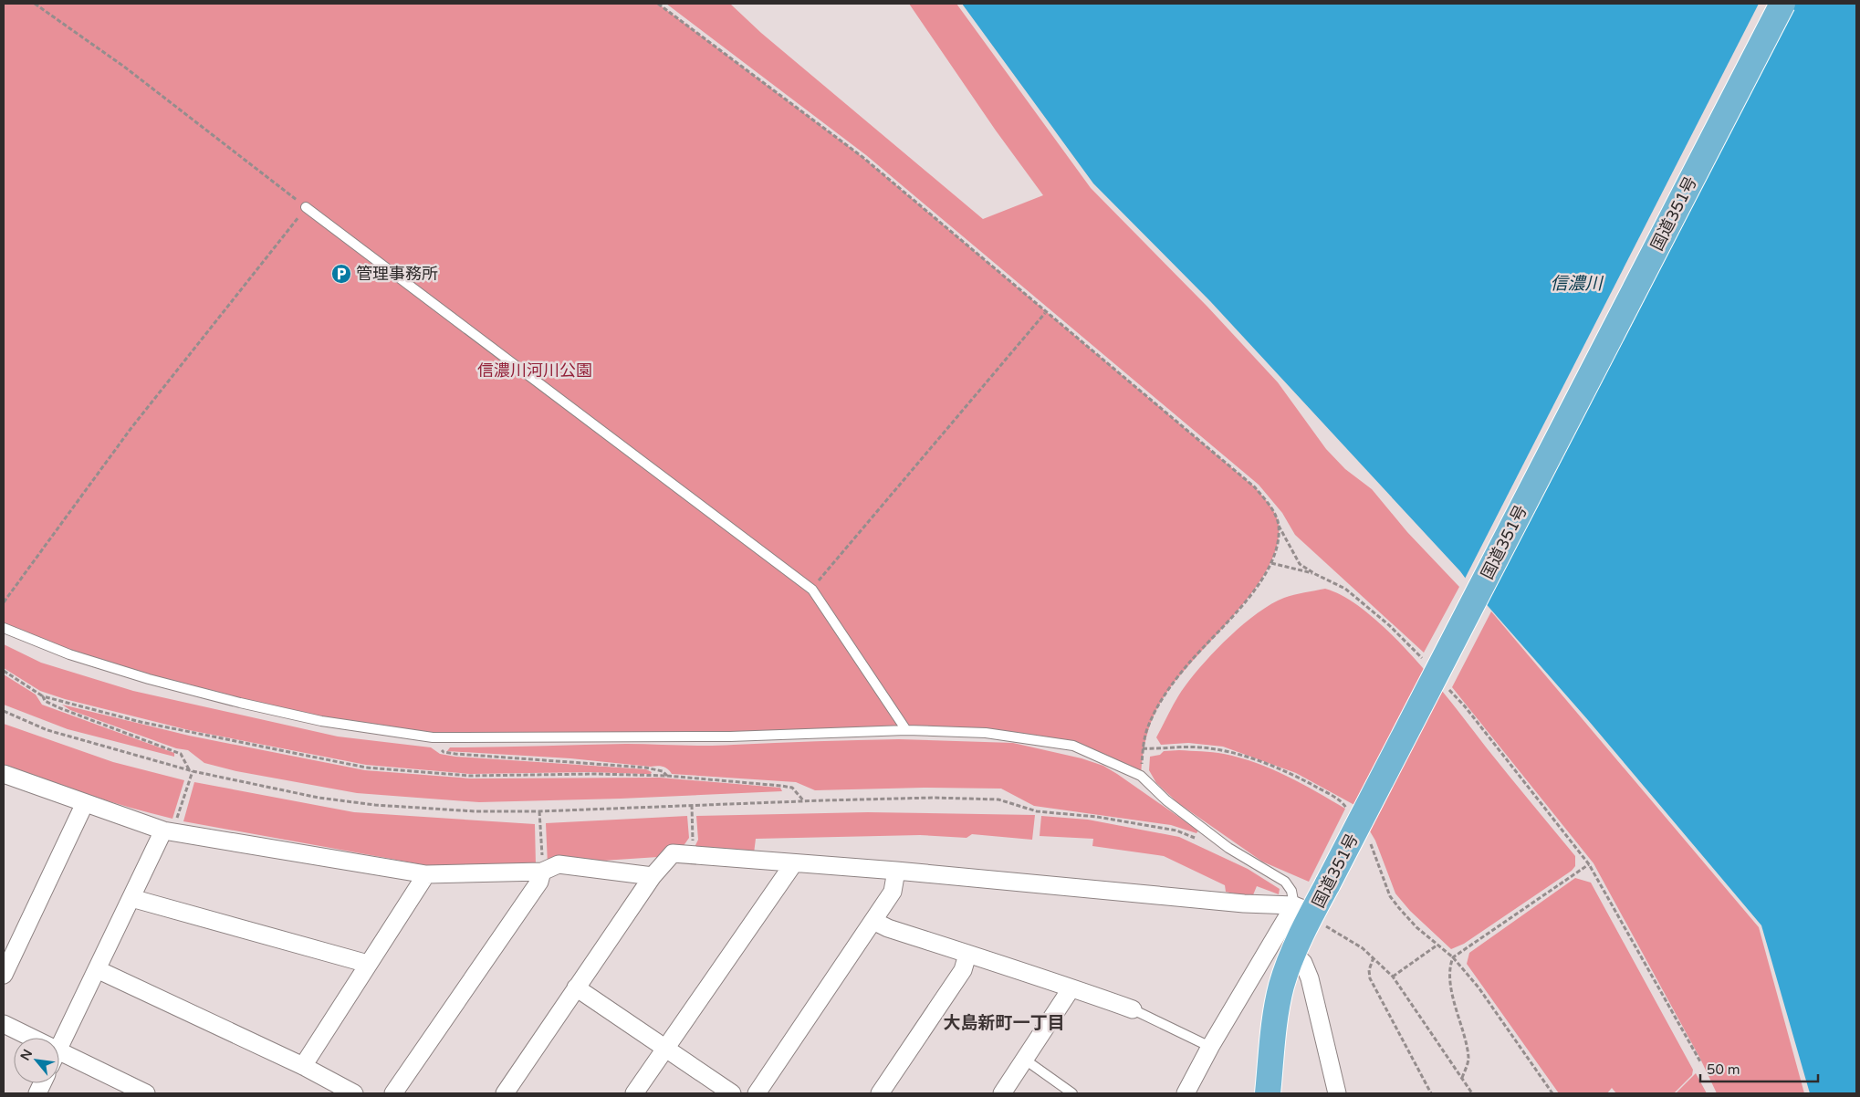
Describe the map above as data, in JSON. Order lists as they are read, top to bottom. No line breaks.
{"streets":{"highway":["国道351号"]},"districts":["大島新町一丁目"],"water":["信濃川"],"parks":["信濃川河川公園"],"places":{"parking":["管理事務所"]},"scale_bar":"50 m","north":"top left"}
